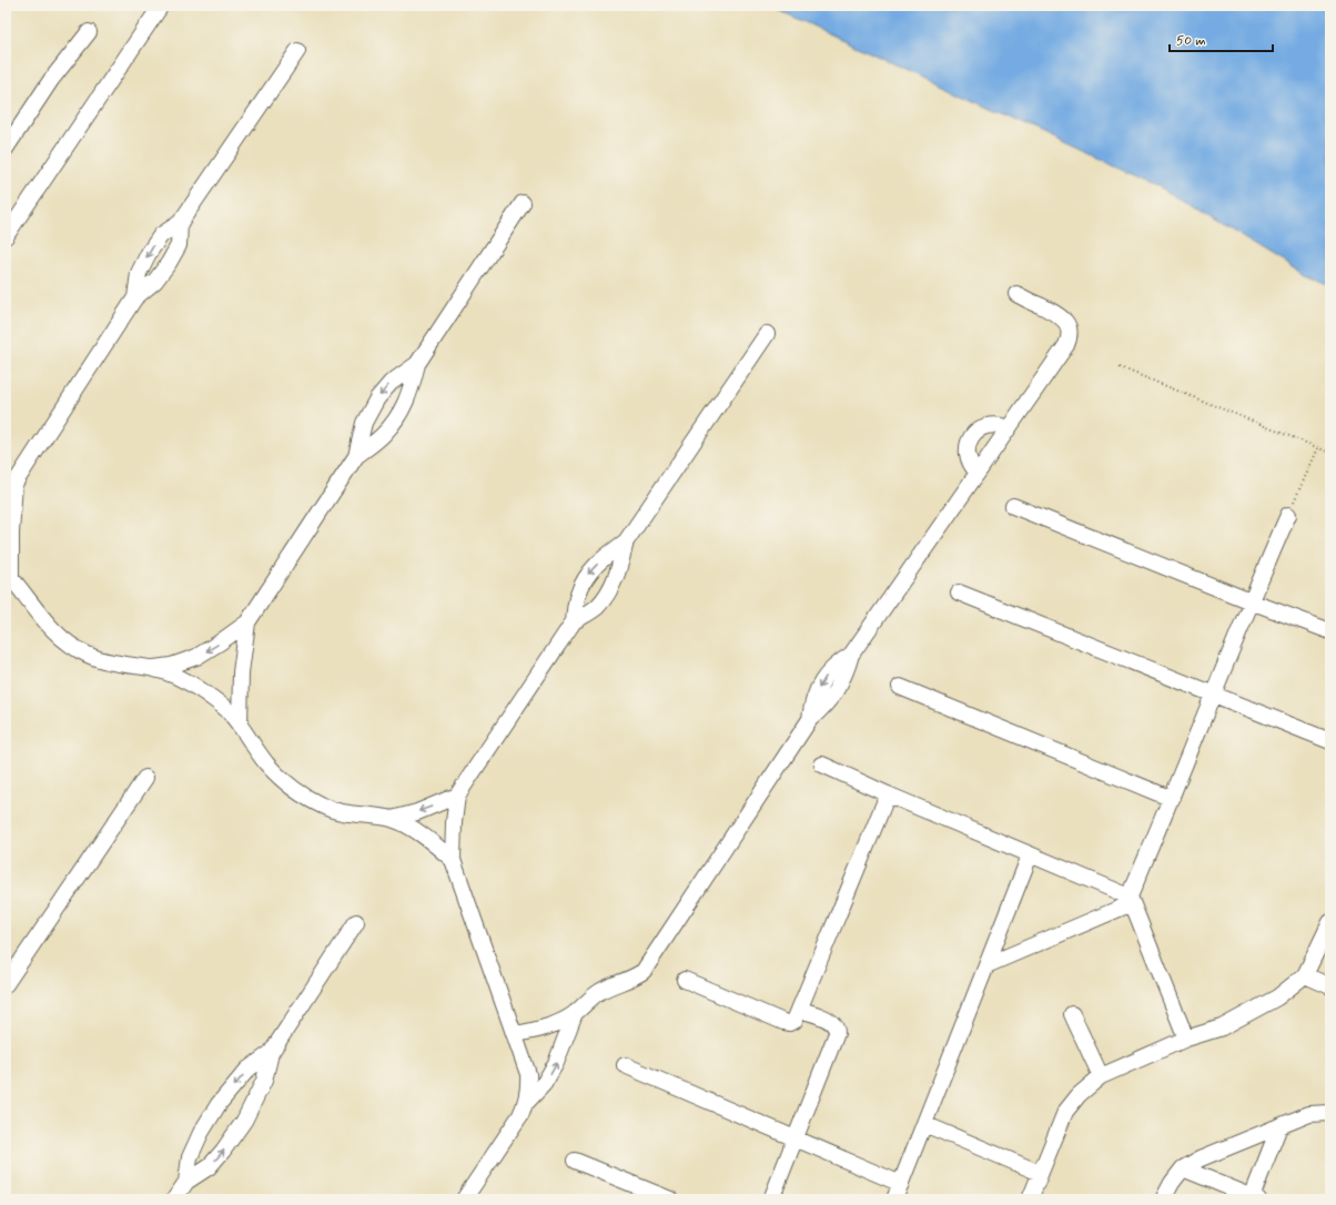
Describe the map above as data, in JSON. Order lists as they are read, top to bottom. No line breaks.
{"scale_bar":"50 m"}
